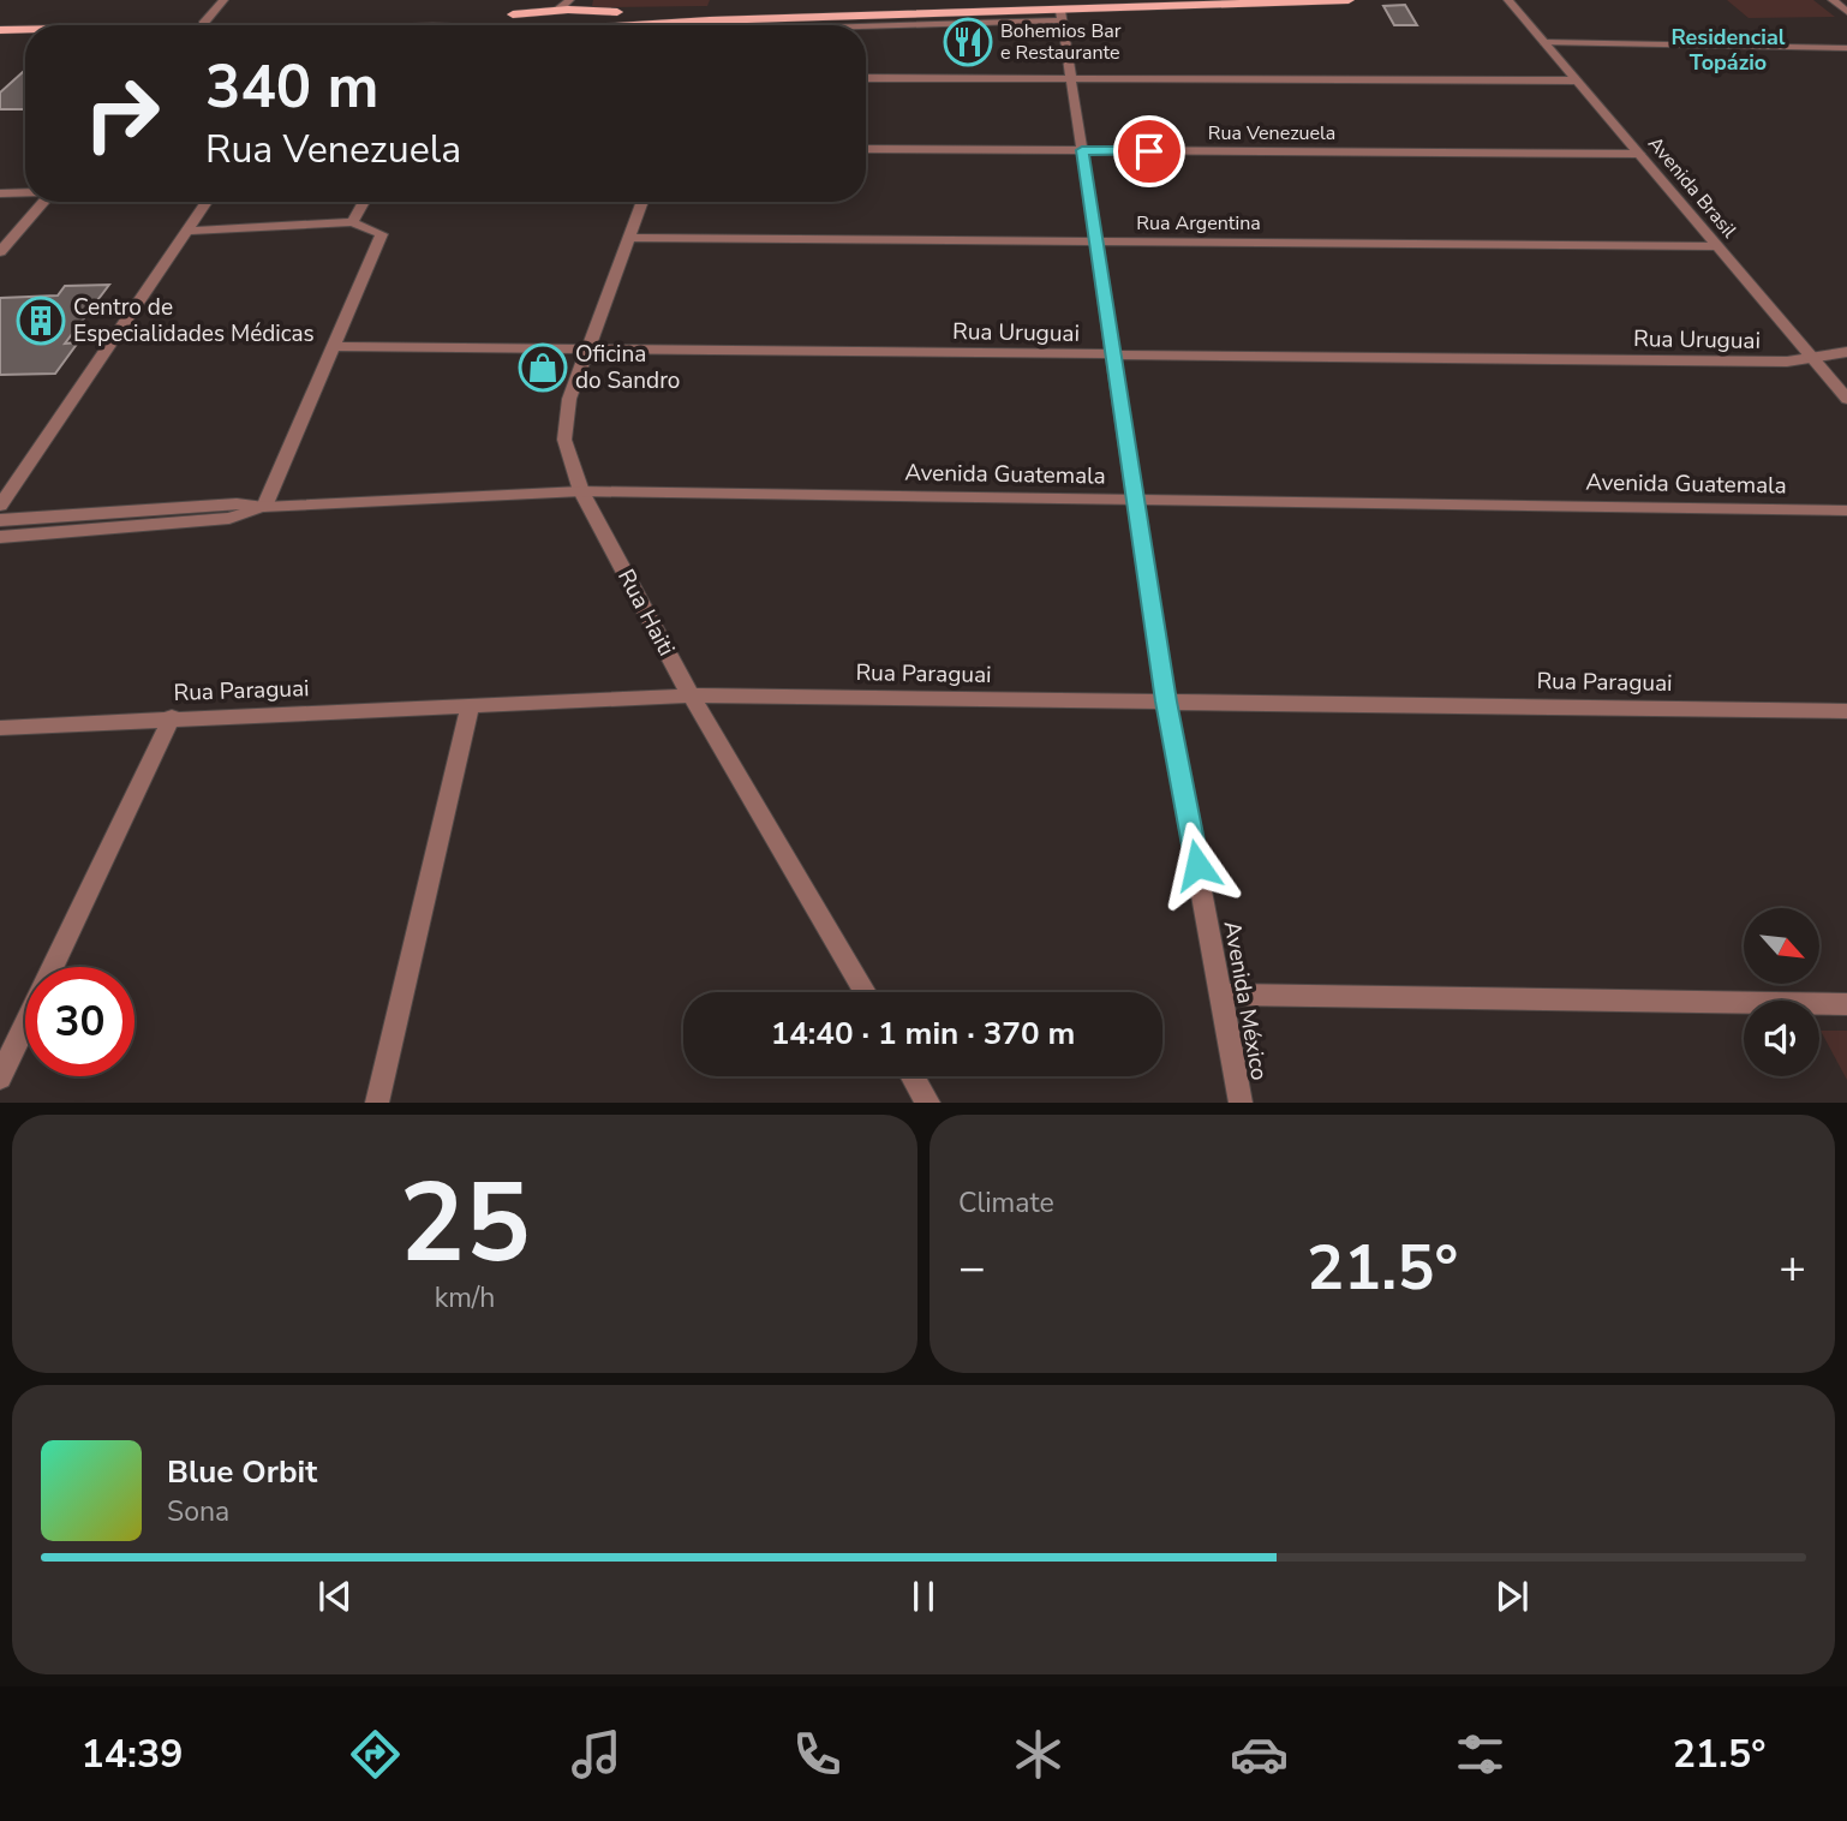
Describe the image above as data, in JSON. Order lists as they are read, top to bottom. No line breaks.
{"streets":{"street":["Rua Venezuela","Avenida Brasil","Rua Argentina","Rua Uruguai","Avenida Guatemala","Rua Haiti","Rua Paraguai","Avenida México"]},"crossings":[["Rua Venezuela","Avenida Brasil"],["Rua Venezuela","Avenida México"],["Avenida Brasil","Rua Argentina"],["Avenida Brasil","Rua Uruguai"],["Rua Argentina","Rua Haiti"],["Rua Argentina","Avenida México"],["Rua Uruguai","Rua Haiti"],["Rua Uruguai","Avenida México"],["Avenida Guatemala","Rua Haiti"],["Avenida Guatemala","Avenida México"],["Rua Haiti","Rua Paraguai"],["Rua Paraguai","Avenida México"]],"districts":["Residencial Topázio"],"places":{"restaurant":["Bohemios Bar e Restaurante"],"building":["Centro de Especialidades Médicas"],"shop":["Oficina do Sandro"]},"north":"bottom right","page":{"turn":["340 m","Rua Venezuela"],"limit":"30","trip":"14:40 · 1 min · 370 m","tile":[["25","km/h"],"Climate"],"heat":["−","21.5°","+"],"song":["Blue Orbit","Sona"],"tabs":["14:39","21.5°"]}}
